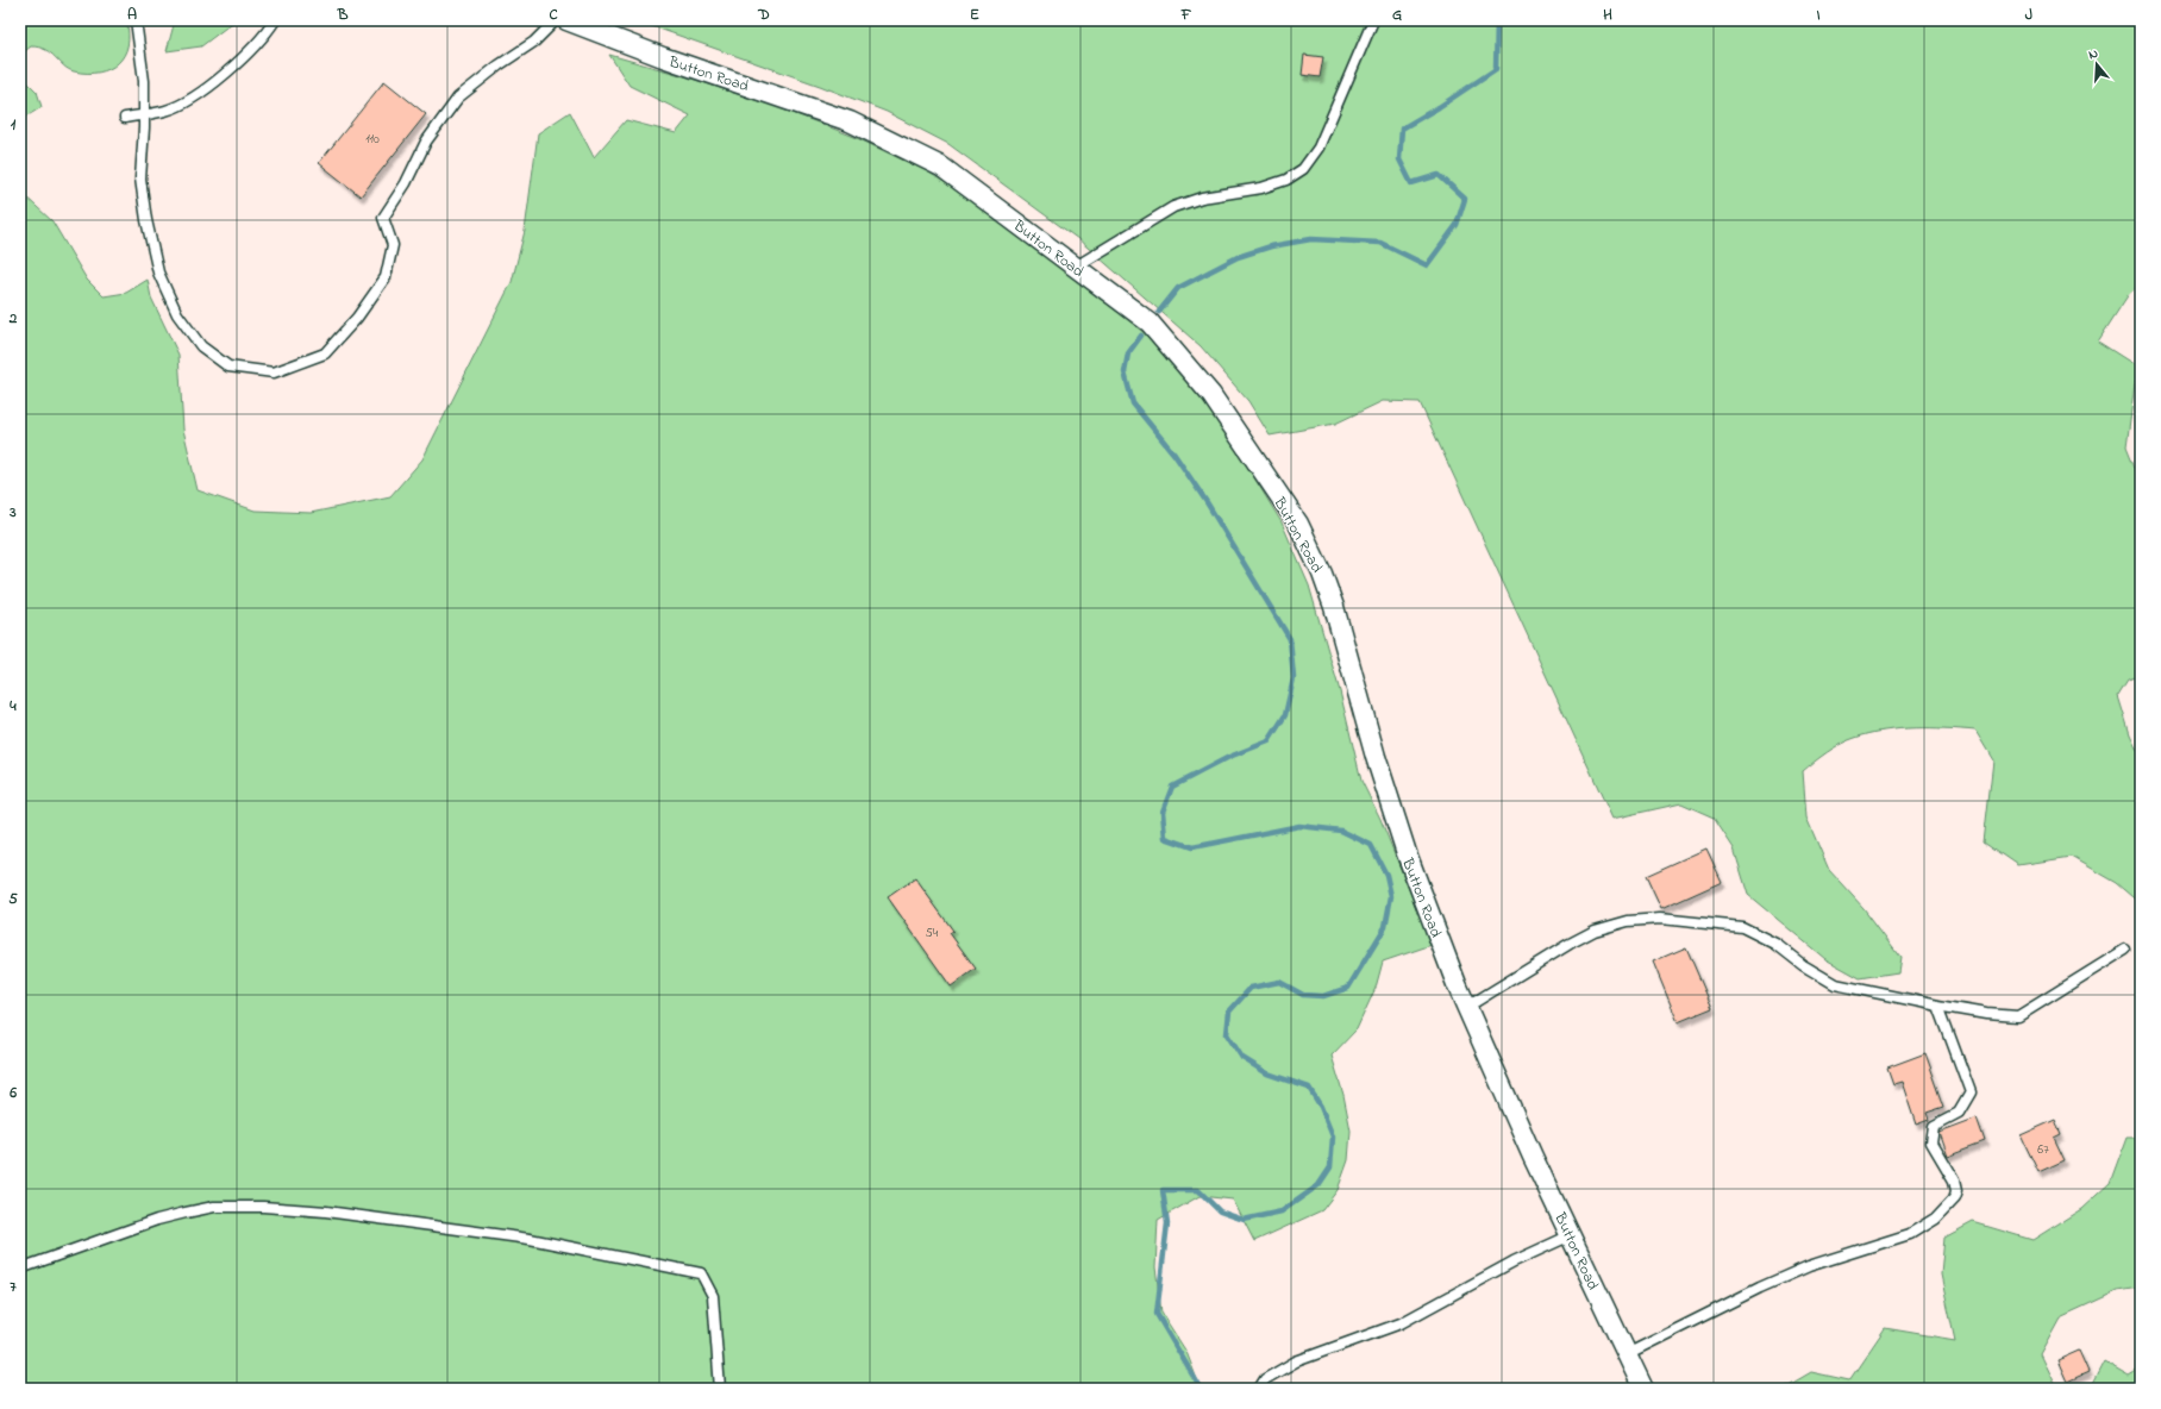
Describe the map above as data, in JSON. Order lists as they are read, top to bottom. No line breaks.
{"streets":{"street":["Button Road"]},"house_numbers":["110","54","67"],"north":"top","grid":{"columns":["A","B","C","D","E","F","G","H","I","J"],"rows":["1","2","3","4","5","6","7"]}}
